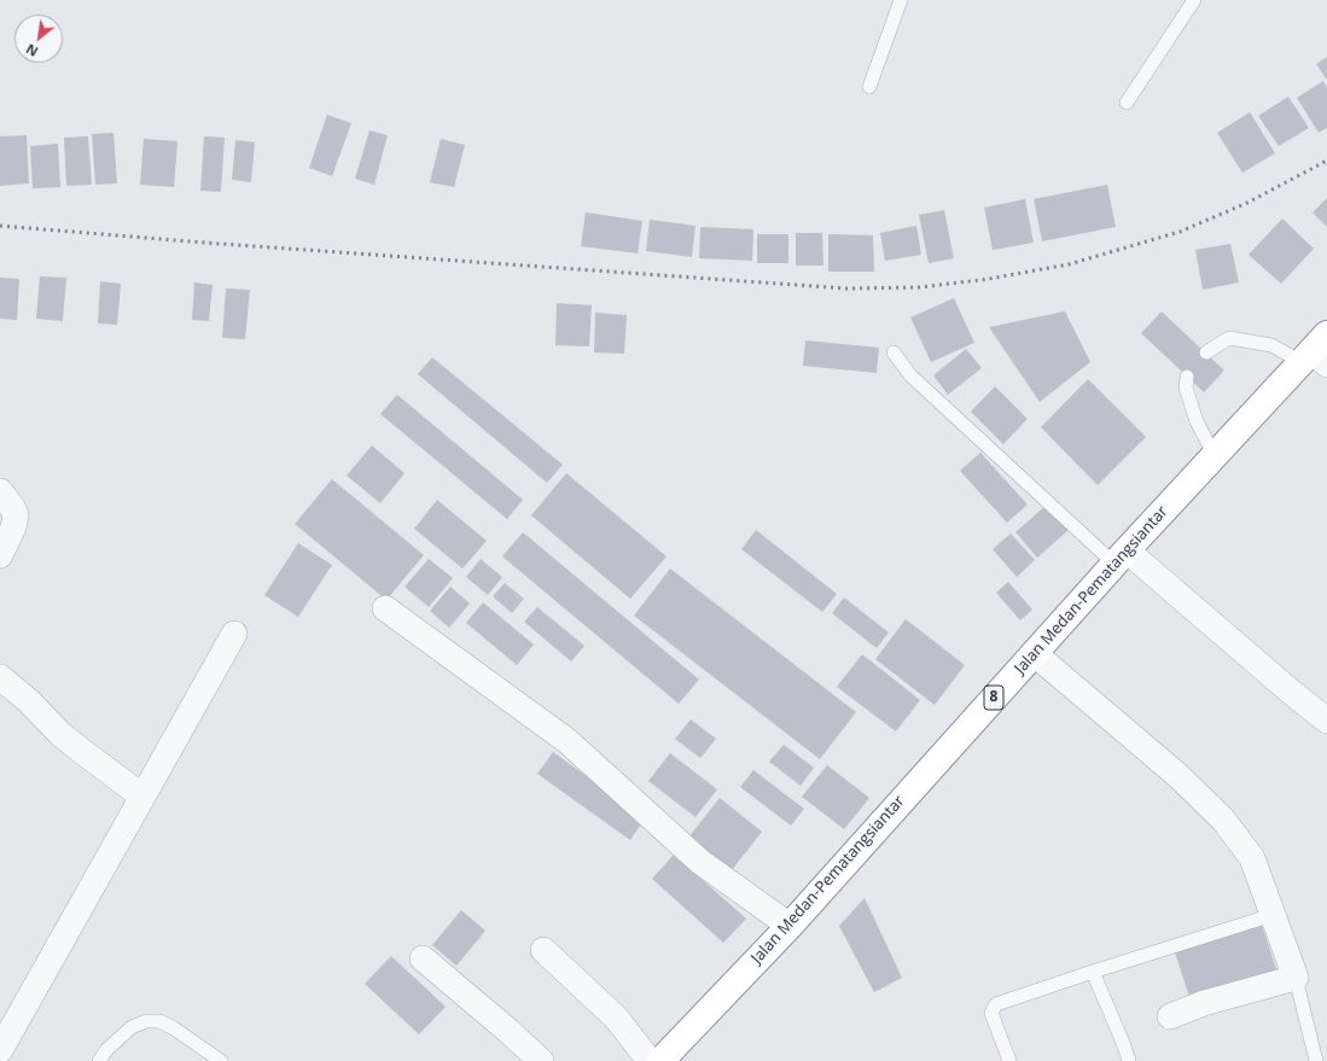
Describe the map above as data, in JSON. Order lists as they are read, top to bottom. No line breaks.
{"streets":{"highway":["Jalan Medan-Pematangsiantar","8"]},"north":"bottom left"}
